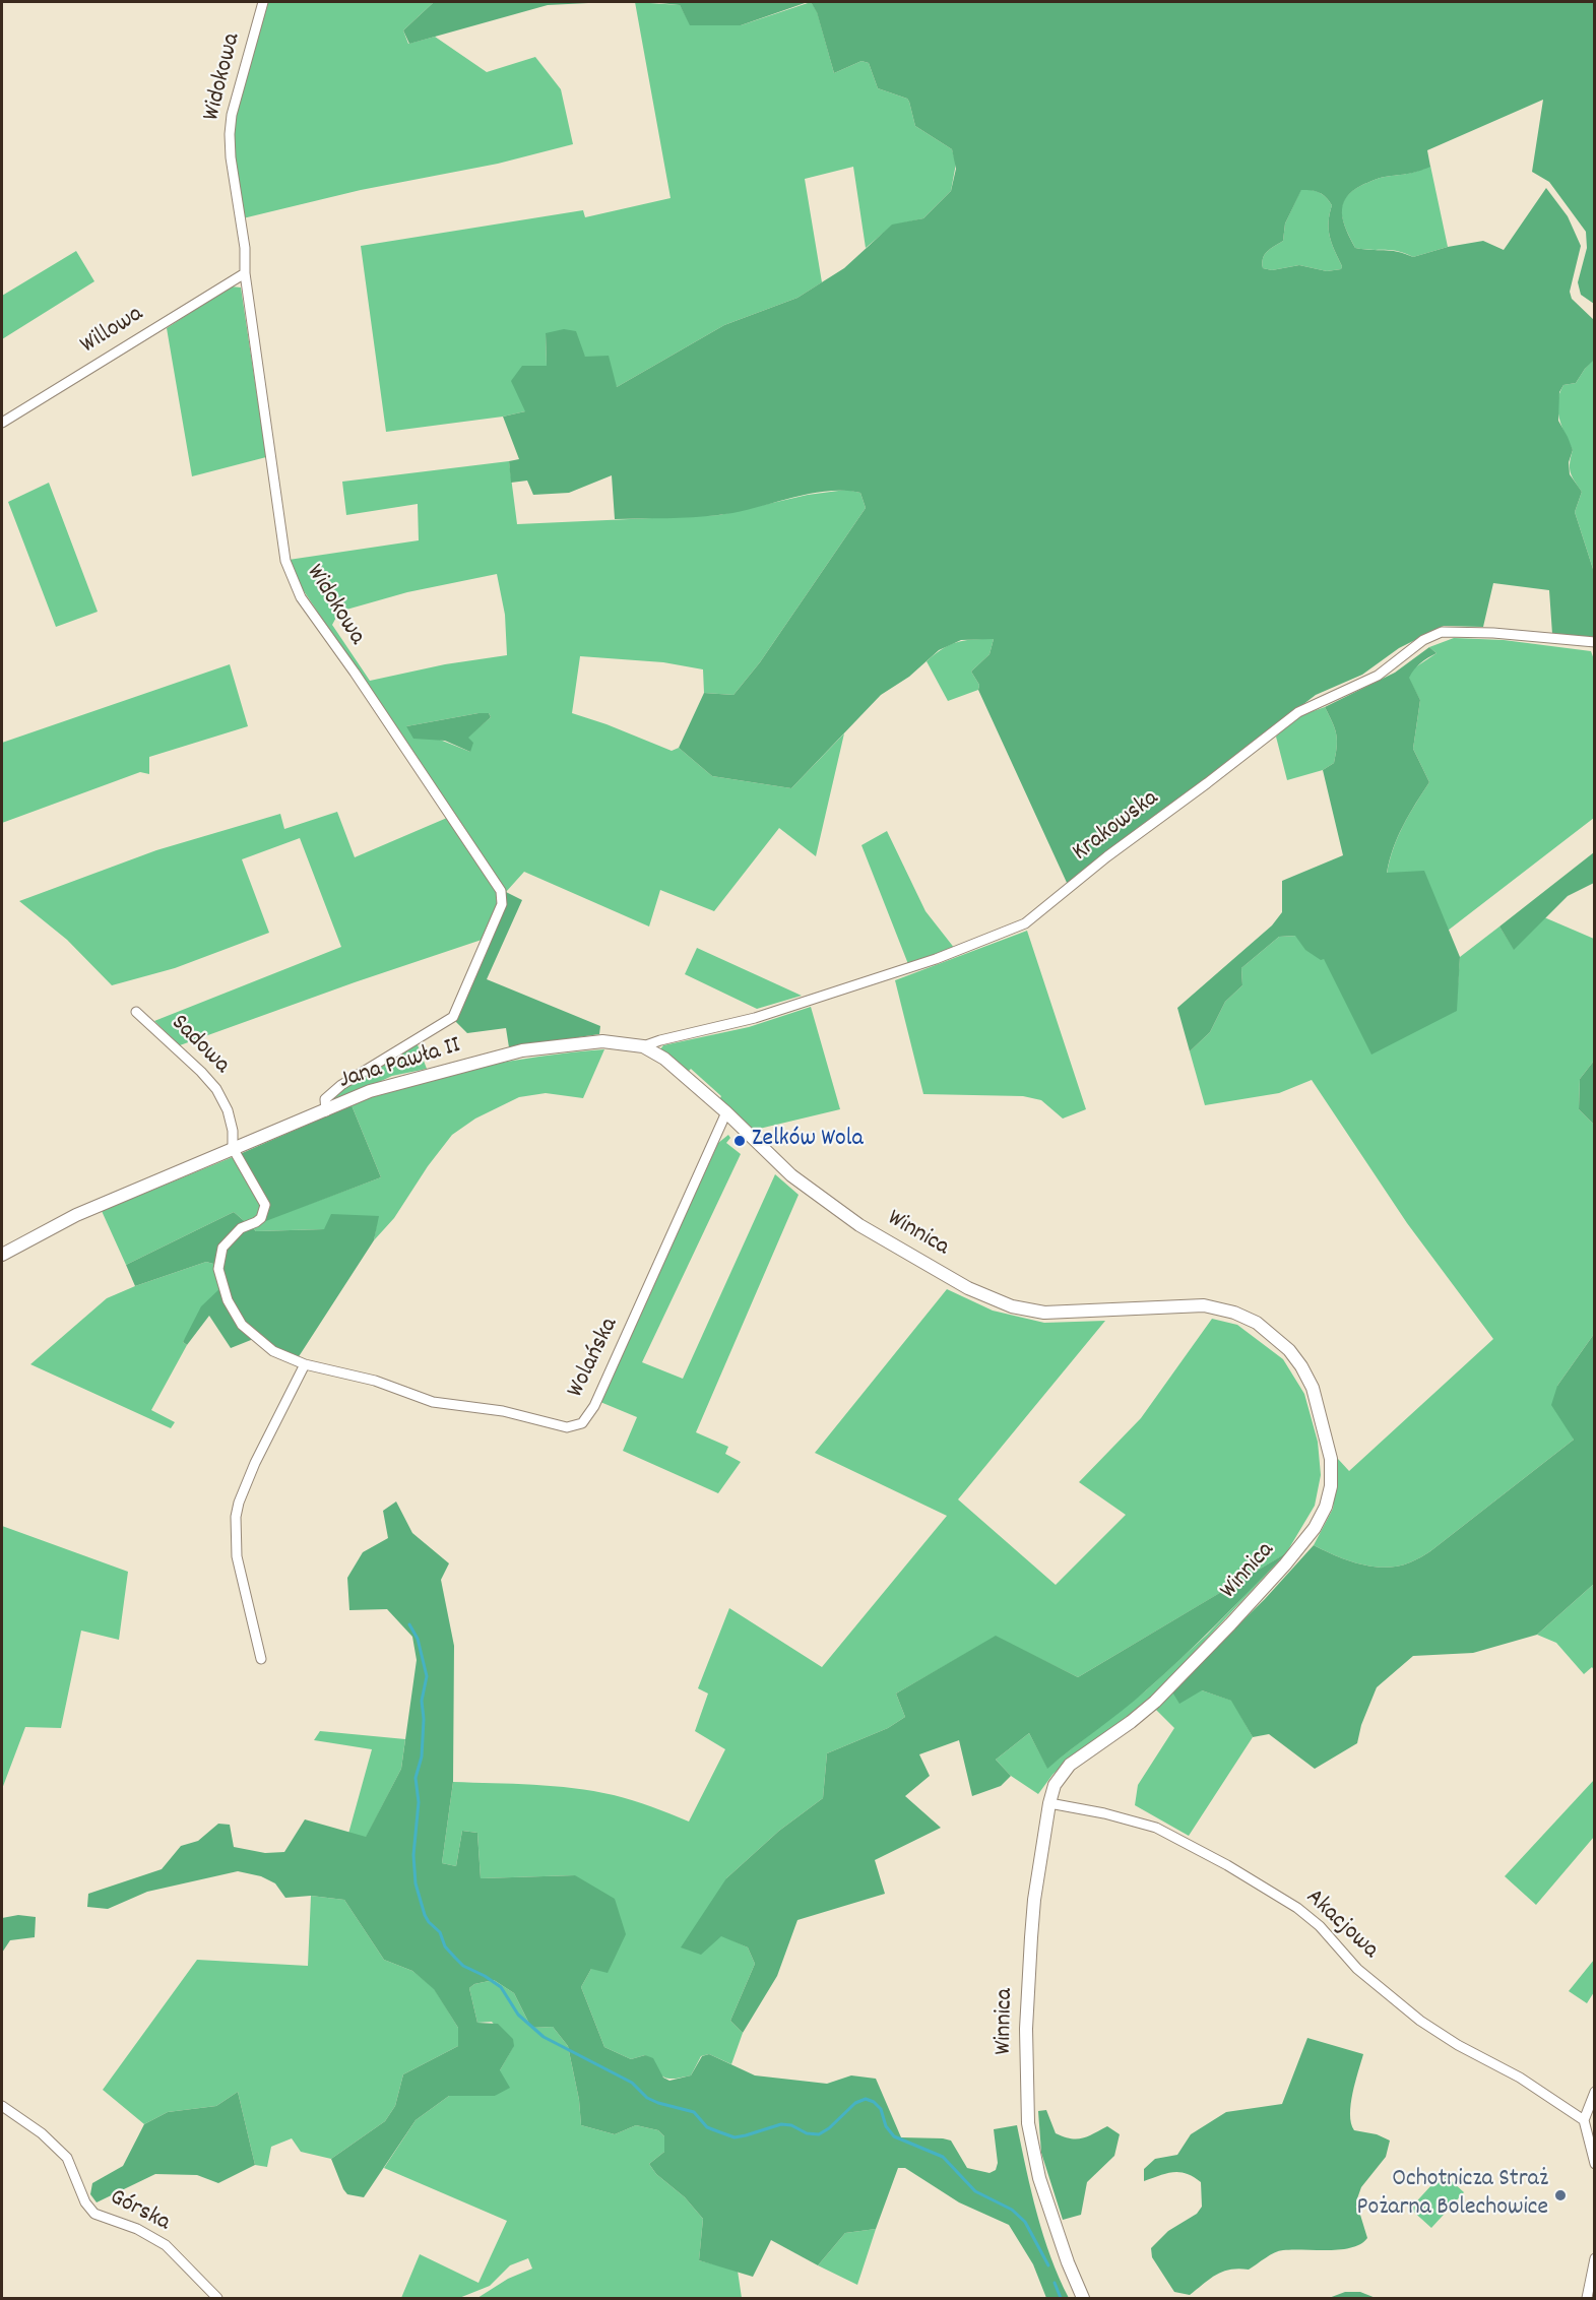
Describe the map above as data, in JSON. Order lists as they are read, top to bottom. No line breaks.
{"streets":{"street":["Widokowa","Willowa","Krakowska","Sadowa","Jana Pawła II","Winnica","Wolańska","Akacjowa","Górska"]},"crossings":[["Widokowa","Willowa"],["Widokowa","Jana Pawła II"],["Krakowska","Jana Pawła II"],["Sadowa","Jana Pawła II"],["Sadowa","Wolańska"],["Jana Pawła II","Winnica"],["Jana Pawła II","Wolańska"],["Winnica","Akacjowa"]],"places":["Zelków Wola","Ochotnicza Straż Pożarna Bolechowice"]}
